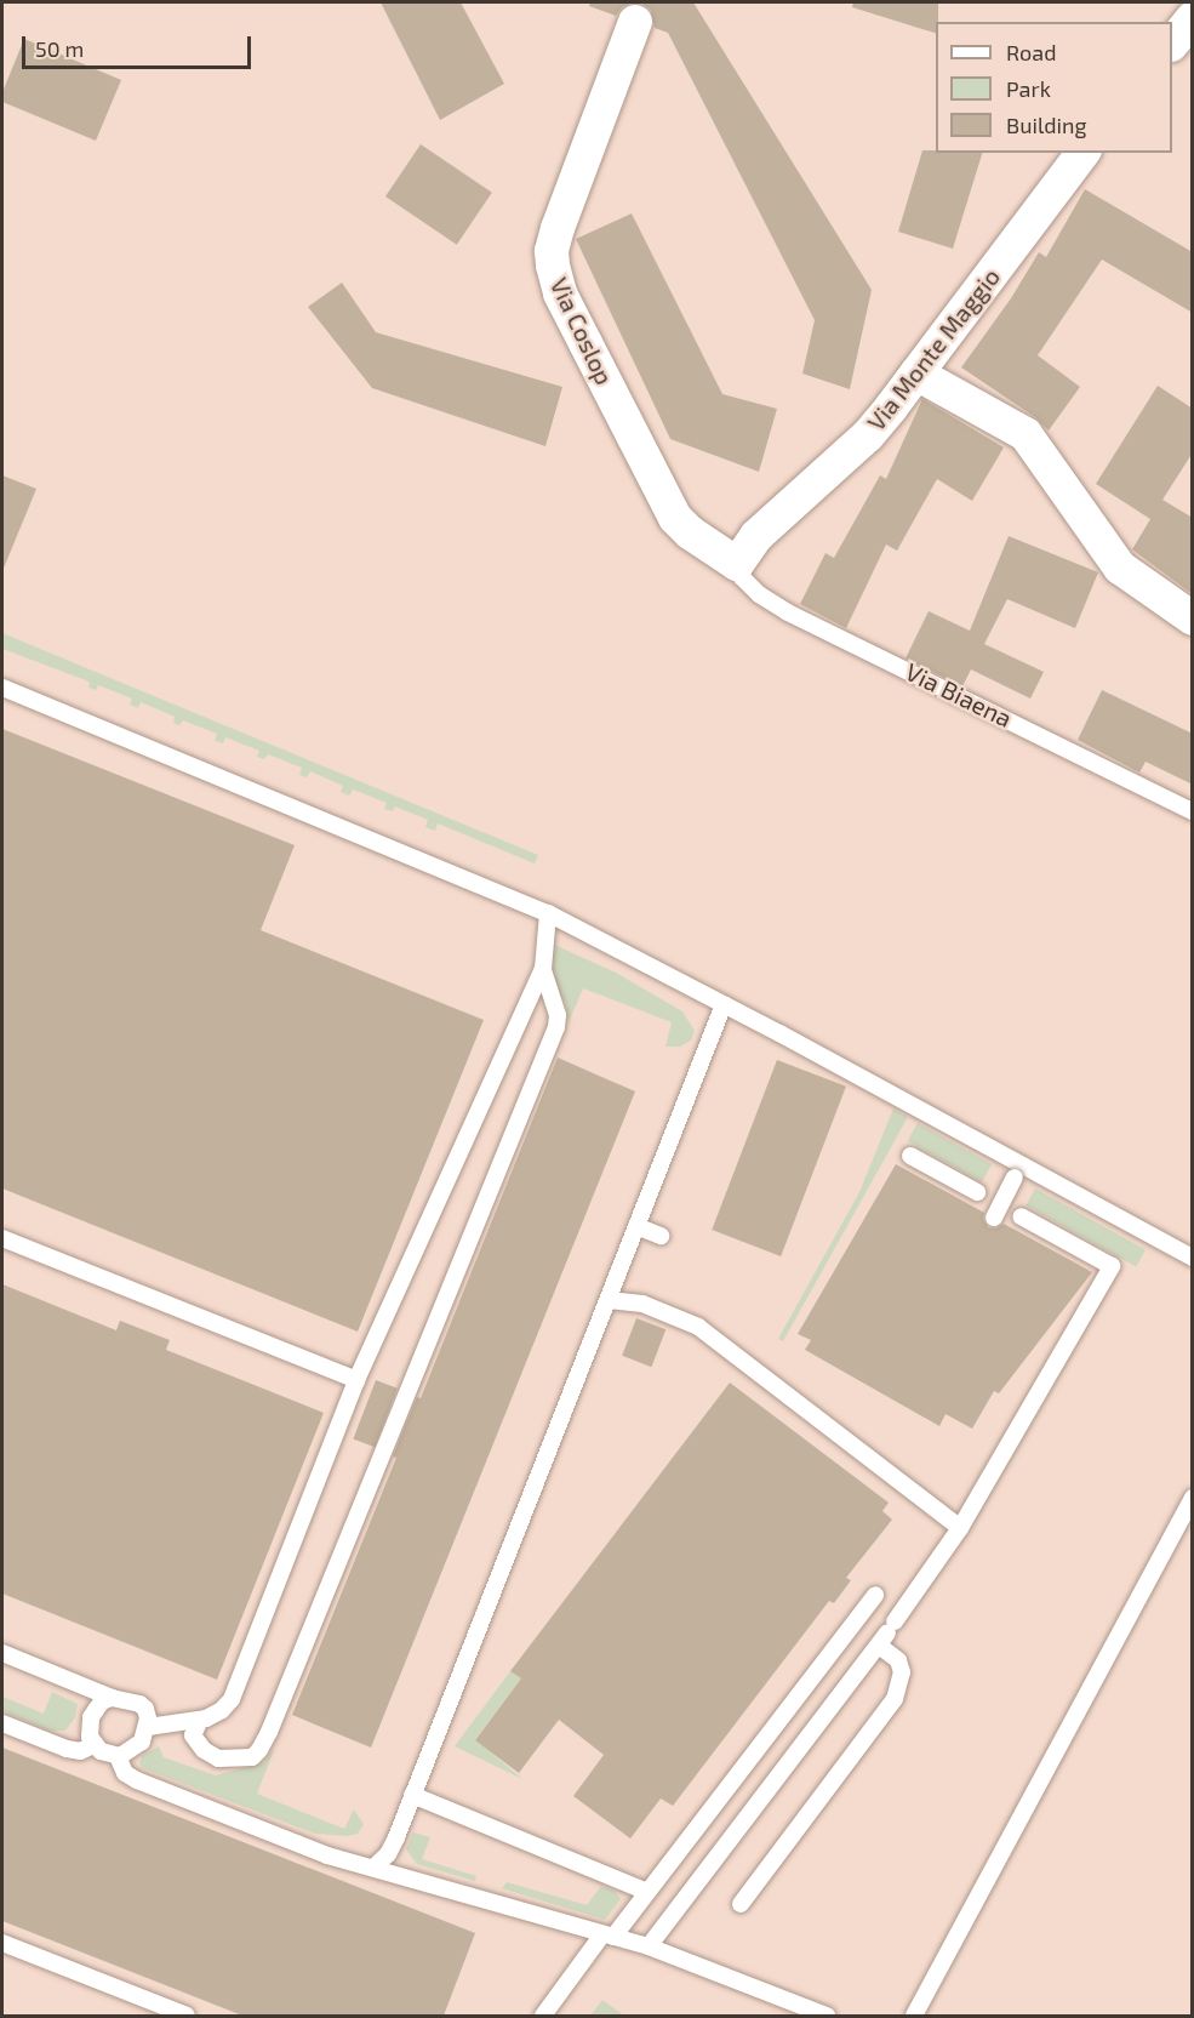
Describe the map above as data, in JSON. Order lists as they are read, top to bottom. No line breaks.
{"streets":{"street":["Via Coslop","Via Monte Maggio"],"lane":["Via Biaena"]},"crossings":[["Via Coslop","Via Monte Maggio"],["Via Coslop","Via Biaena"],["Via Monte Maggio","Via Biaena"]],"legend":["Road","Park","Building"],"scale_bar":"50 m"}
